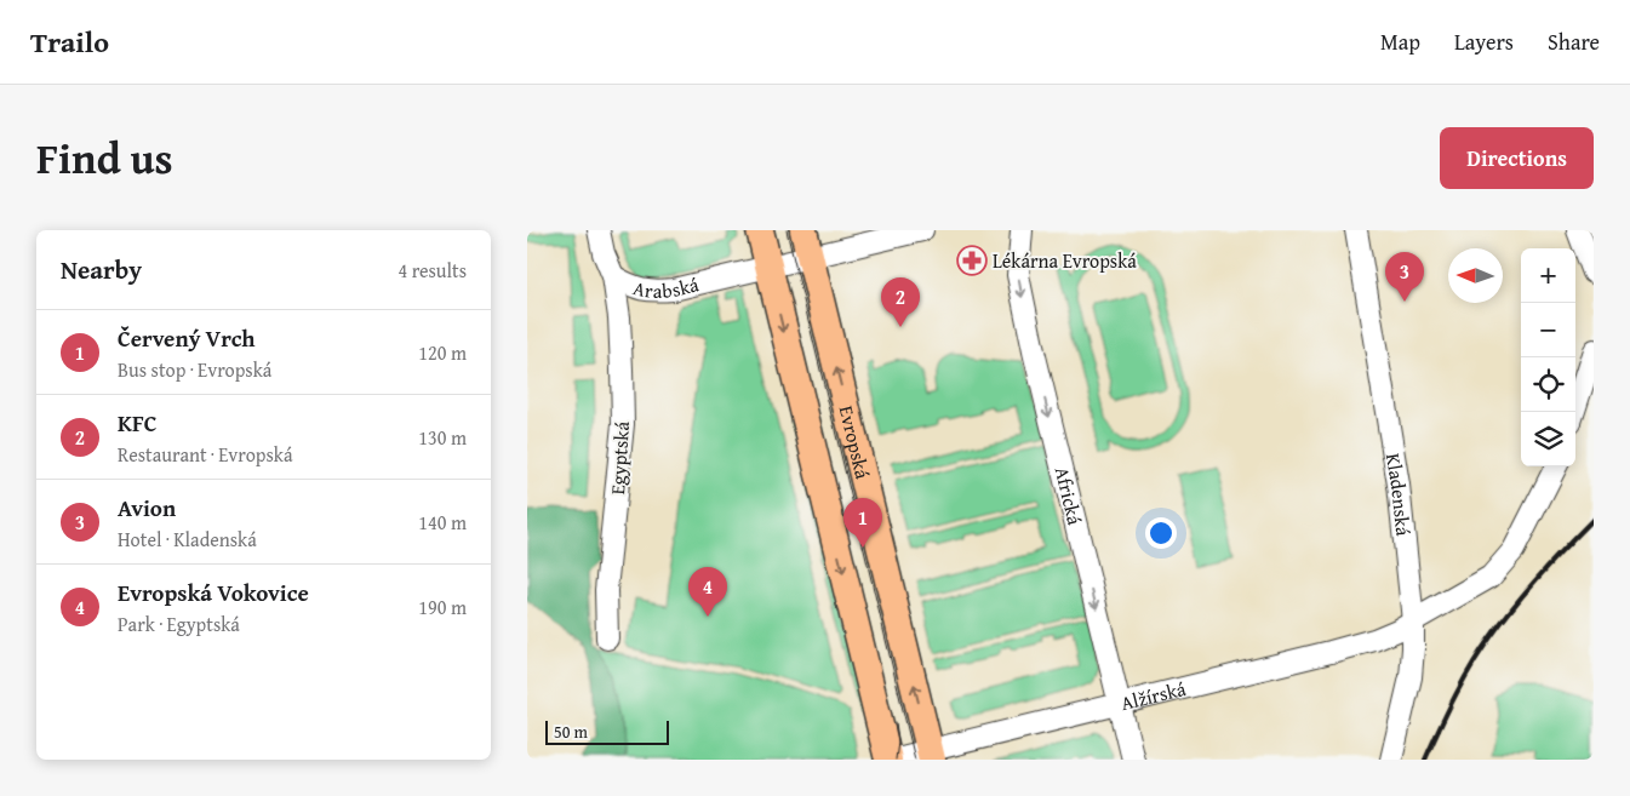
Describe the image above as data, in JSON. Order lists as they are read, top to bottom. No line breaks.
{"streets":{"main road":["Evropská"],"street":["Arabská","Egyptská","Kladenská","Africká","Alžírská"]},"crossings":[["Arabská","Evropská"],["Arabská","Egyptská"],["Evropská","Alžírská"],["Kladenská","Alžírská"],["Africká","Alžírská"]],"one_way":["Africká"],"places":{"pharmacy":["Lékárna Evropská"]},"scale_bar":"50 m","north":"left","page":{"header":"Trailo","nav":["Map","Layers","Share"],"title":"Find us","buttons":"Directions","heading":["Nearby","4 results"],"map_buttons":["+","−"],"pins":["3","2","1","4"],"list":[{"mark":"1","name":"Červený Vrch","note":"Bus stop · Evropská","value":"120 m"},{"mark":"2","name":"KFC","note":"Restaurant · Evropská","value":"130 m"},{"mark":"3","name":"Avion","note":"Hotel · Kladenská","value":"140 m"},{"mark":"4","name":"Evropská Vokovice","note":"Park · Egyptská","value":"190 m"}],"scale":"50 m"}}
